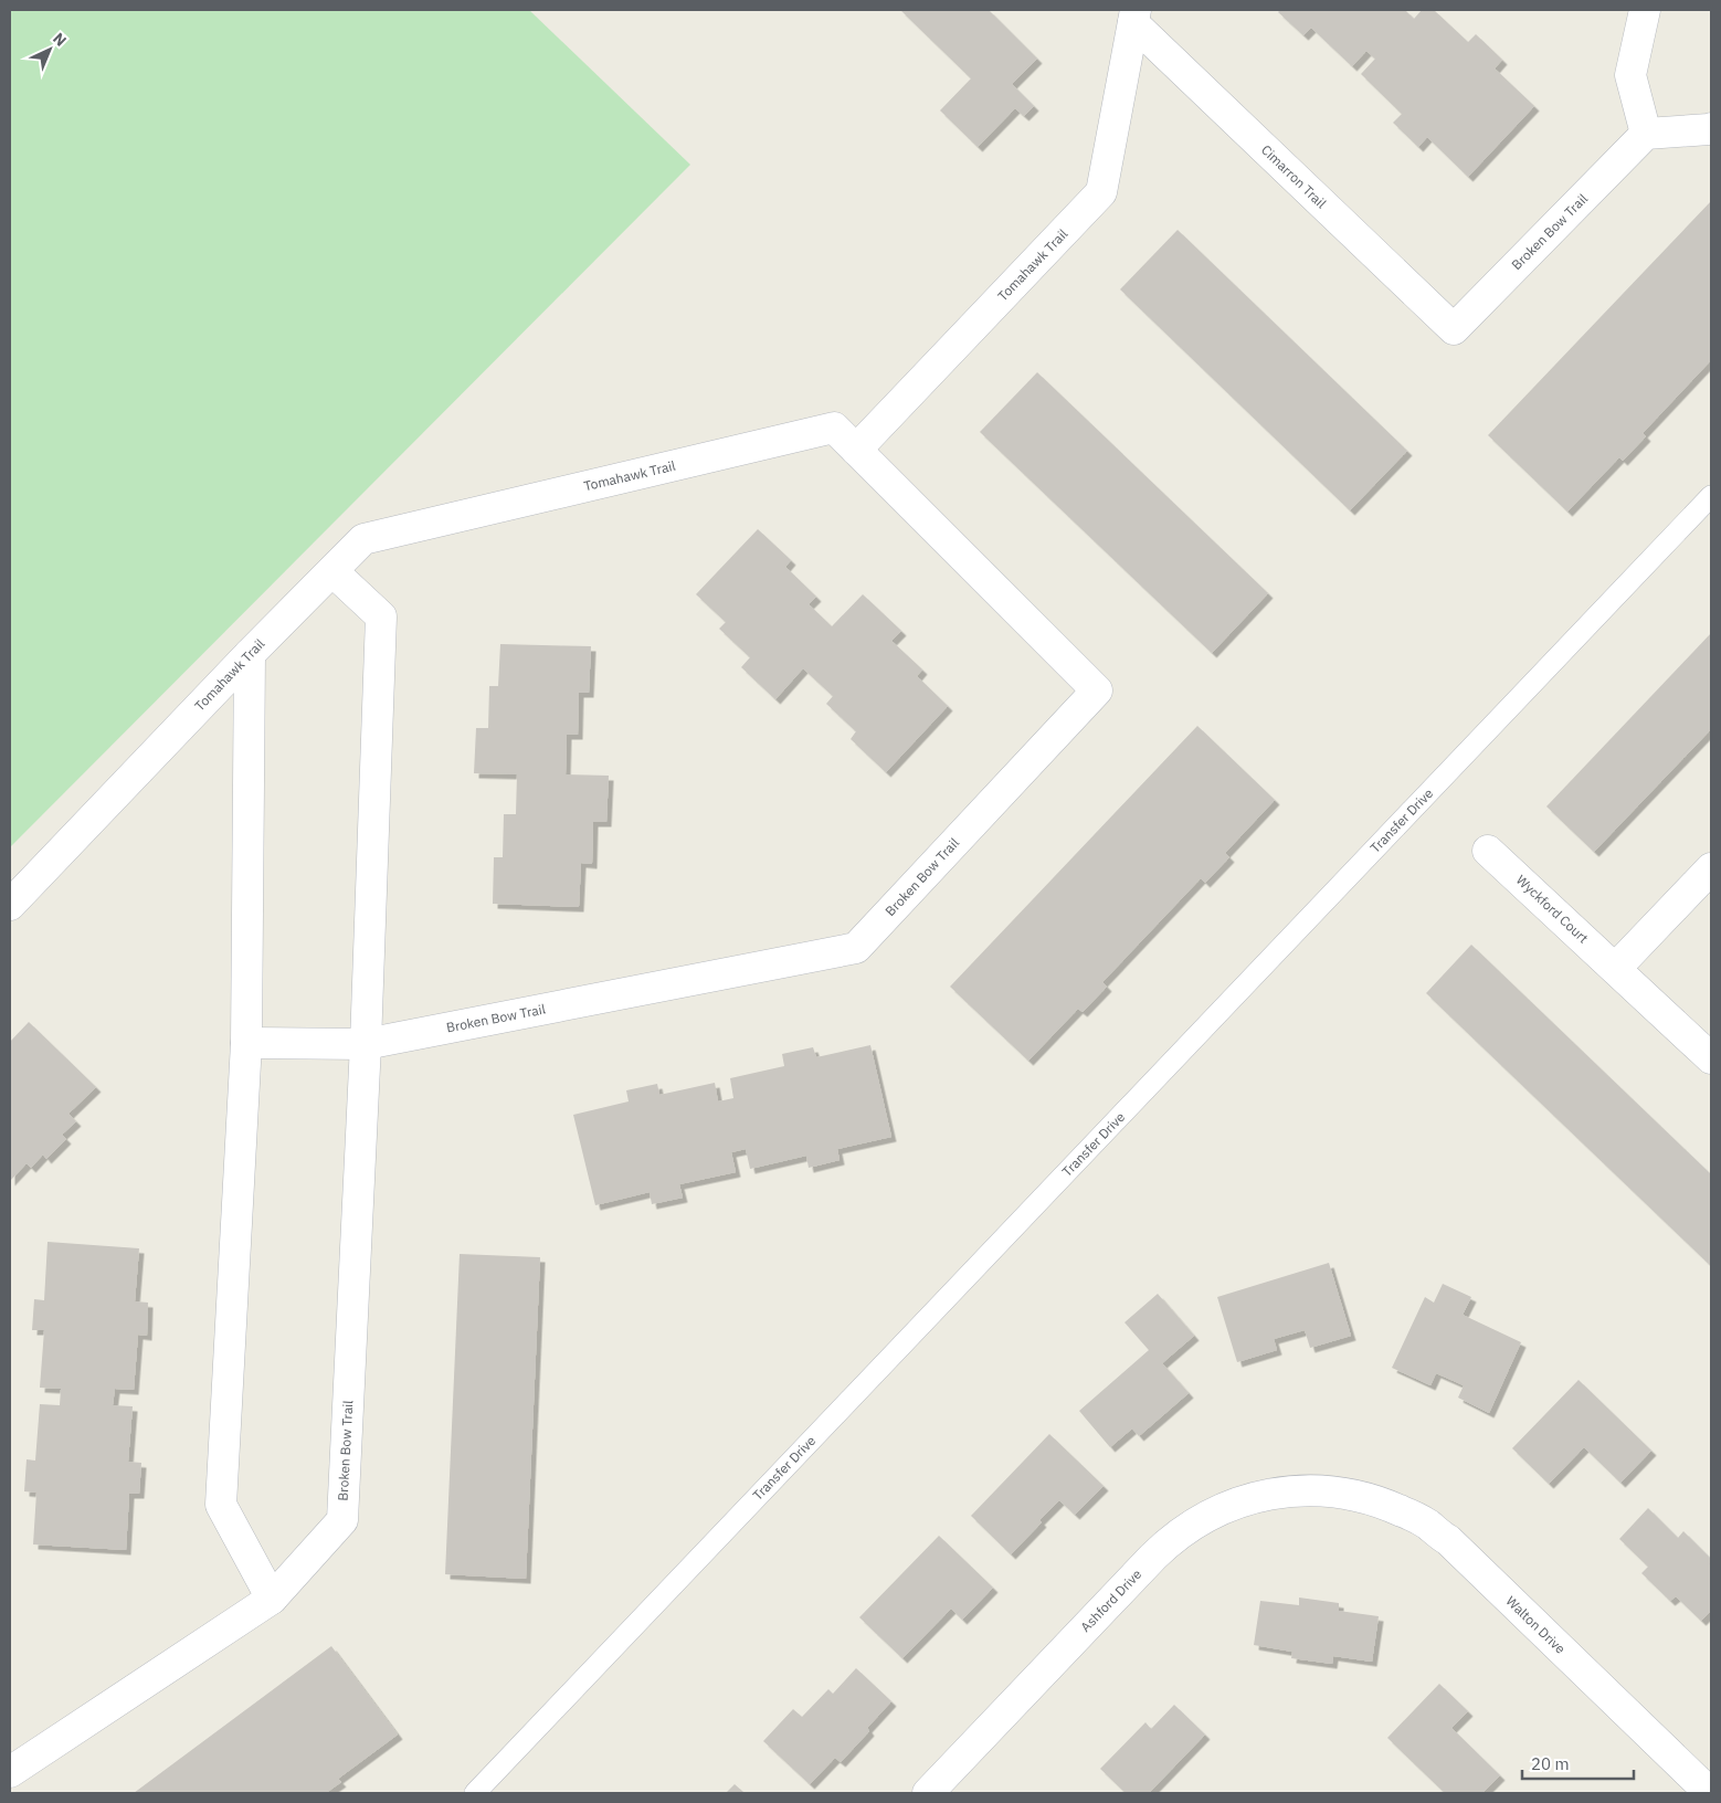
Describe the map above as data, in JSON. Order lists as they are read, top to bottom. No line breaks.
{"streets":{"street":["Cimarron Trail","Broken Bow Trail","Tomahawk Trail","Wyckford Court","Ashford Drive","Walton Drive"],"lane":["Transfer Drive"]},"crossings":[["Cimarron Trail","Broken Bow Trail"],["Cimarron Trail","Tomahawk Trail"],["Broken Bow Trail","Tomahawk Trail"],["Ashford Drive","Walton Drive"]],"scale_bar":"20 m","north":"top right"}
